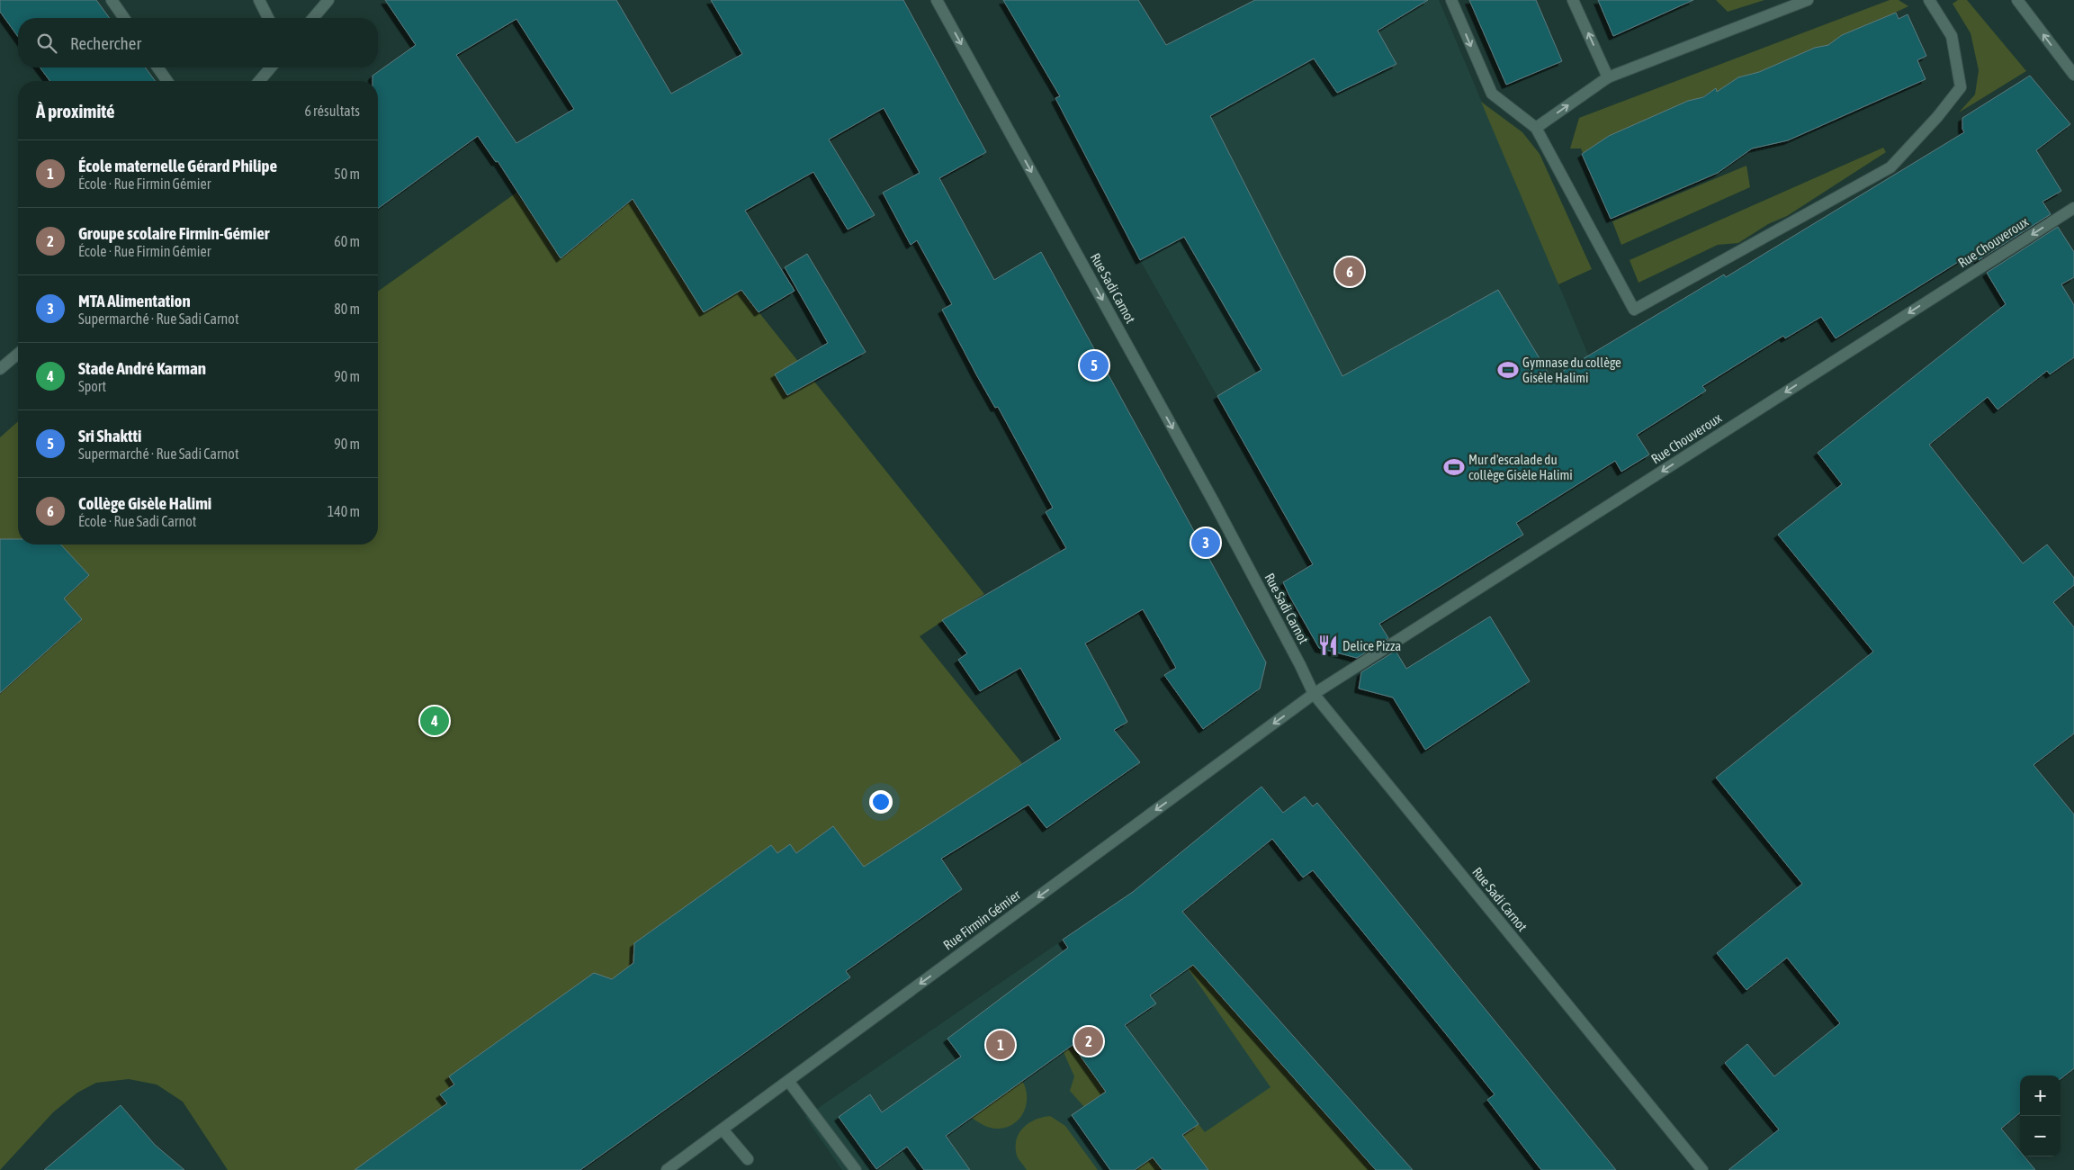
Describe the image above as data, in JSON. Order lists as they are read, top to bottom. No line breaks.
{"streets":{"street":["Rue Chouveroux","Rue Sadi Carnot","Rue Firmin Gémier"]},"crossings":[["Rue Chouveroux","Rue Sadi Carnot"],["Rue Chouveroux","Rue Firmin Gémier"],["Rue Sadi Carnot","Rue Firmin Gémier"]],"one_way":["Rue Chouveroux","Rue Sadi Carnot","Rue Firmin Gémier"],"places":{"sports":["Gymnase du collège Gisèle Halimi","Mur d'escalade du collège Gisèle Halimi"],"restaurant":["Delice Pizza"]},"page":{"search":"Rechercher","heading":["À proximité","6 résultats"],"list":[{"mark":"1","name":"École maternelle Gérard Philipe","note":"École · Rue Firmin Gémier","value":"50 m"},{"mark":"2","name":"Groupe scolaire Firmin-Gémier","note":"École · Rue Firmin Gémier","value":"60 m"},{"mark":"3","name":"MTA Alimentation","note":"Supermarché · Rue Sadi Carnot","value":"80 m"},{"mark":"4","name":"Stade André Karman","note":"Sport","value":"90 m"},{"mark":"5","name":"Sri Shaktti","note":"Supermarché · Rue Sadi Carnot","value":"90 m"},{"mark":"6","name":"Collège Gisèle Halimi","note":"École · Rue Sadi Carnot","value":"140 m"}],"pins":["6","5","3","4","2","1"],"map_buttons":["+","−"]}}
